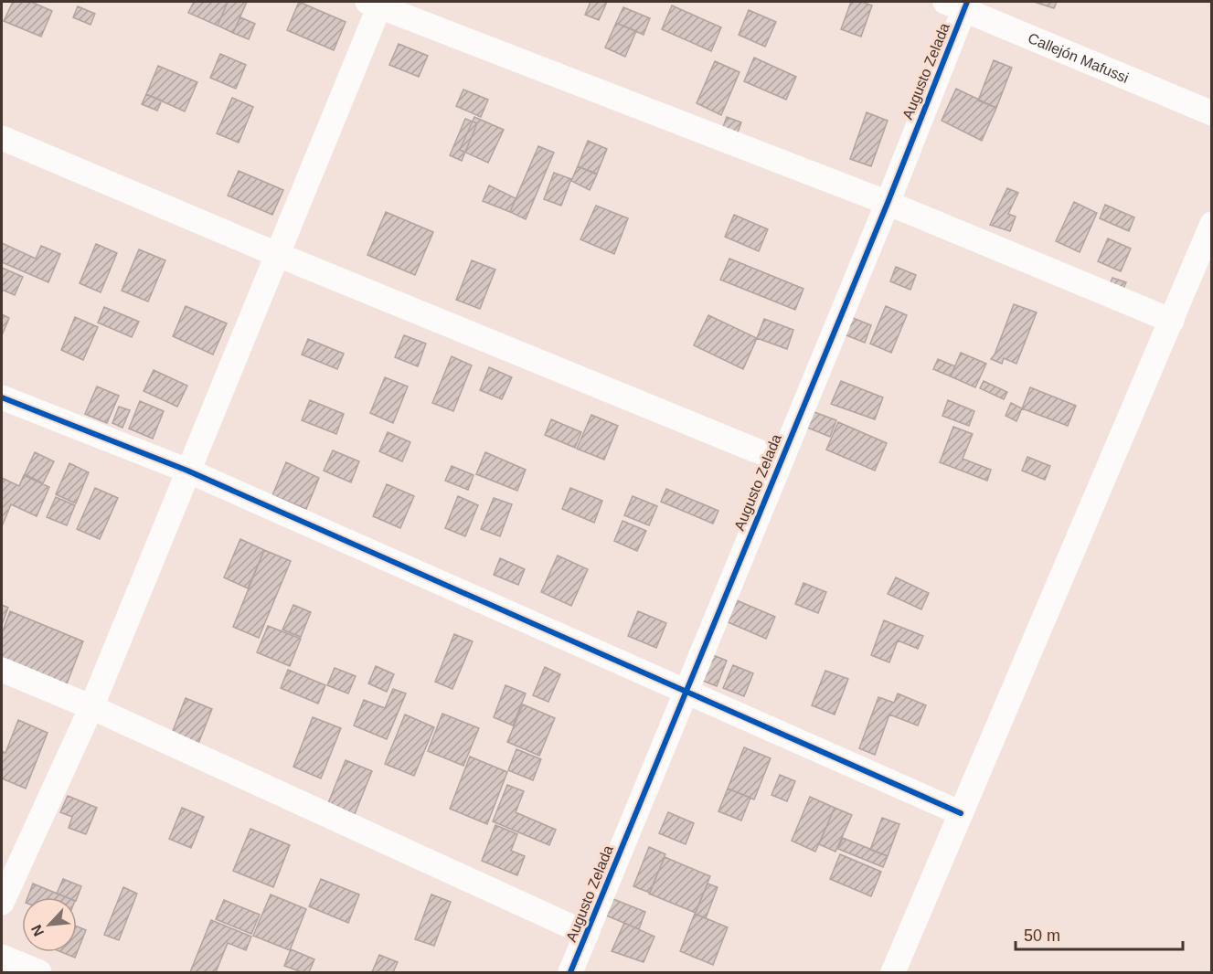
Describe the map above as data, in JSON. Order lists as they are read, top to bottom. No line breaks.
{"streets":{"street":["Callejón Mafussi","Augusto Zelada"]},"crossings":[["Callejón Mafussi","Augusto Zelada"]],"scale_bar":"50 m","north":"bottom left"}
